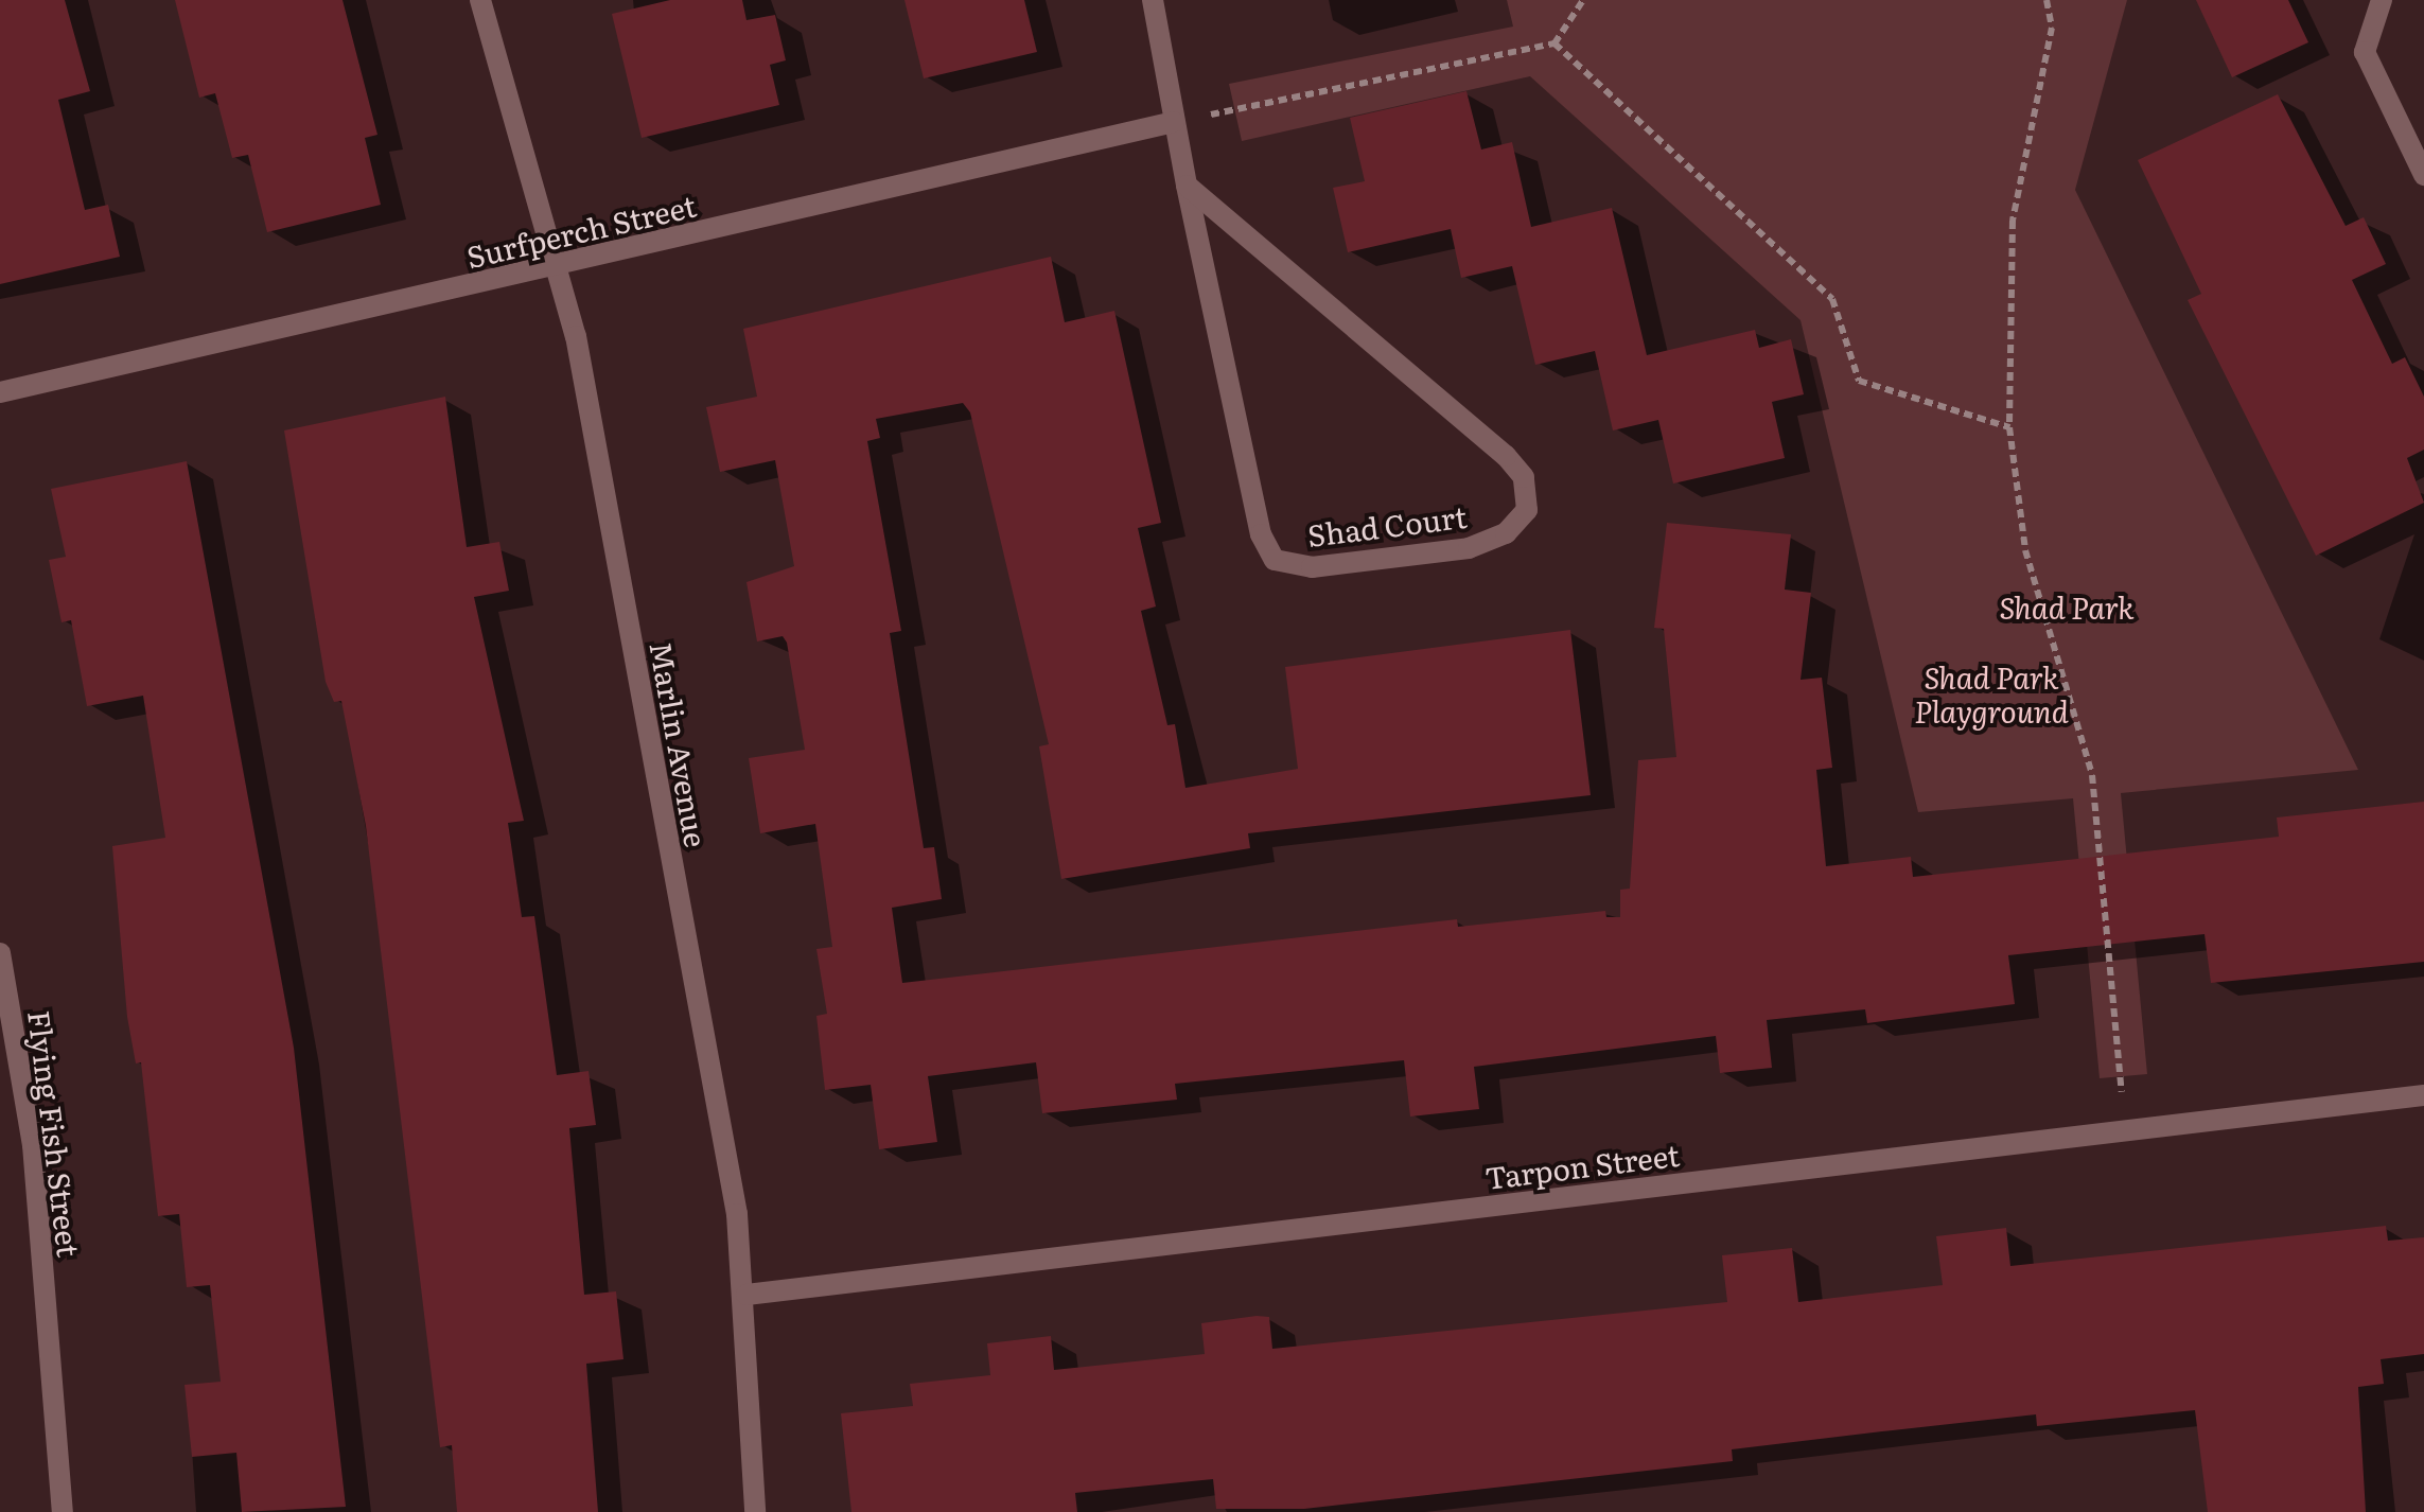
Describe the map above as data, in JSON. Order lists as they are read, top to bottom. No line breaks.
{"streets":{"street":["Surfperch Street","Shad Court","Marlin Avenue","Flying Fish Street","Tarpon Street"]},"crossings":[["Surfperch Street","Shad Court"],["Surfperch Street","Marlin Avenue"],["Marlin Avenue","Tarpon Street"]],"parks":["Shad Park","Shad Park Playground"]}
